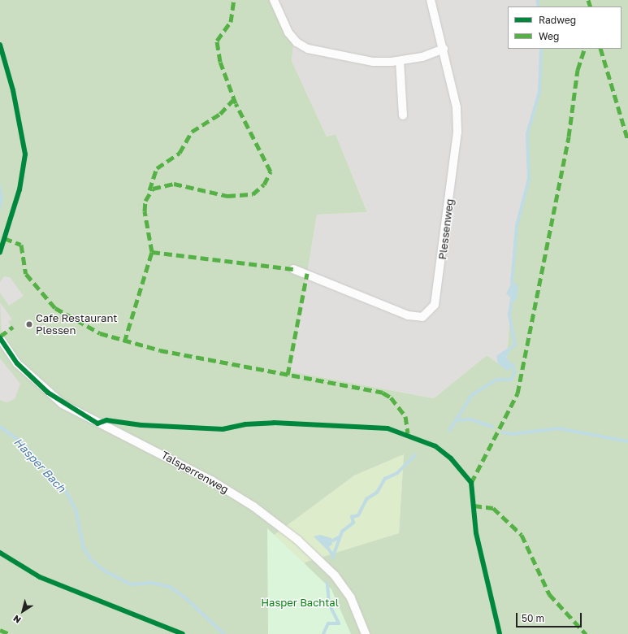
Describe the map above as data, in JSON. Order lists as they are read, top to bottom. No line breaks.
{"streets":{"street":["Plessenweg","Talsperrenweg"]},"water":["Hasper Bach"],"parks":["Hasper Bachtal"],"places":["Cafe Restaurant Plessen"],"legend":["Radweg","Weg"],"scale_bar":"50 m","north":"bottom left"}
